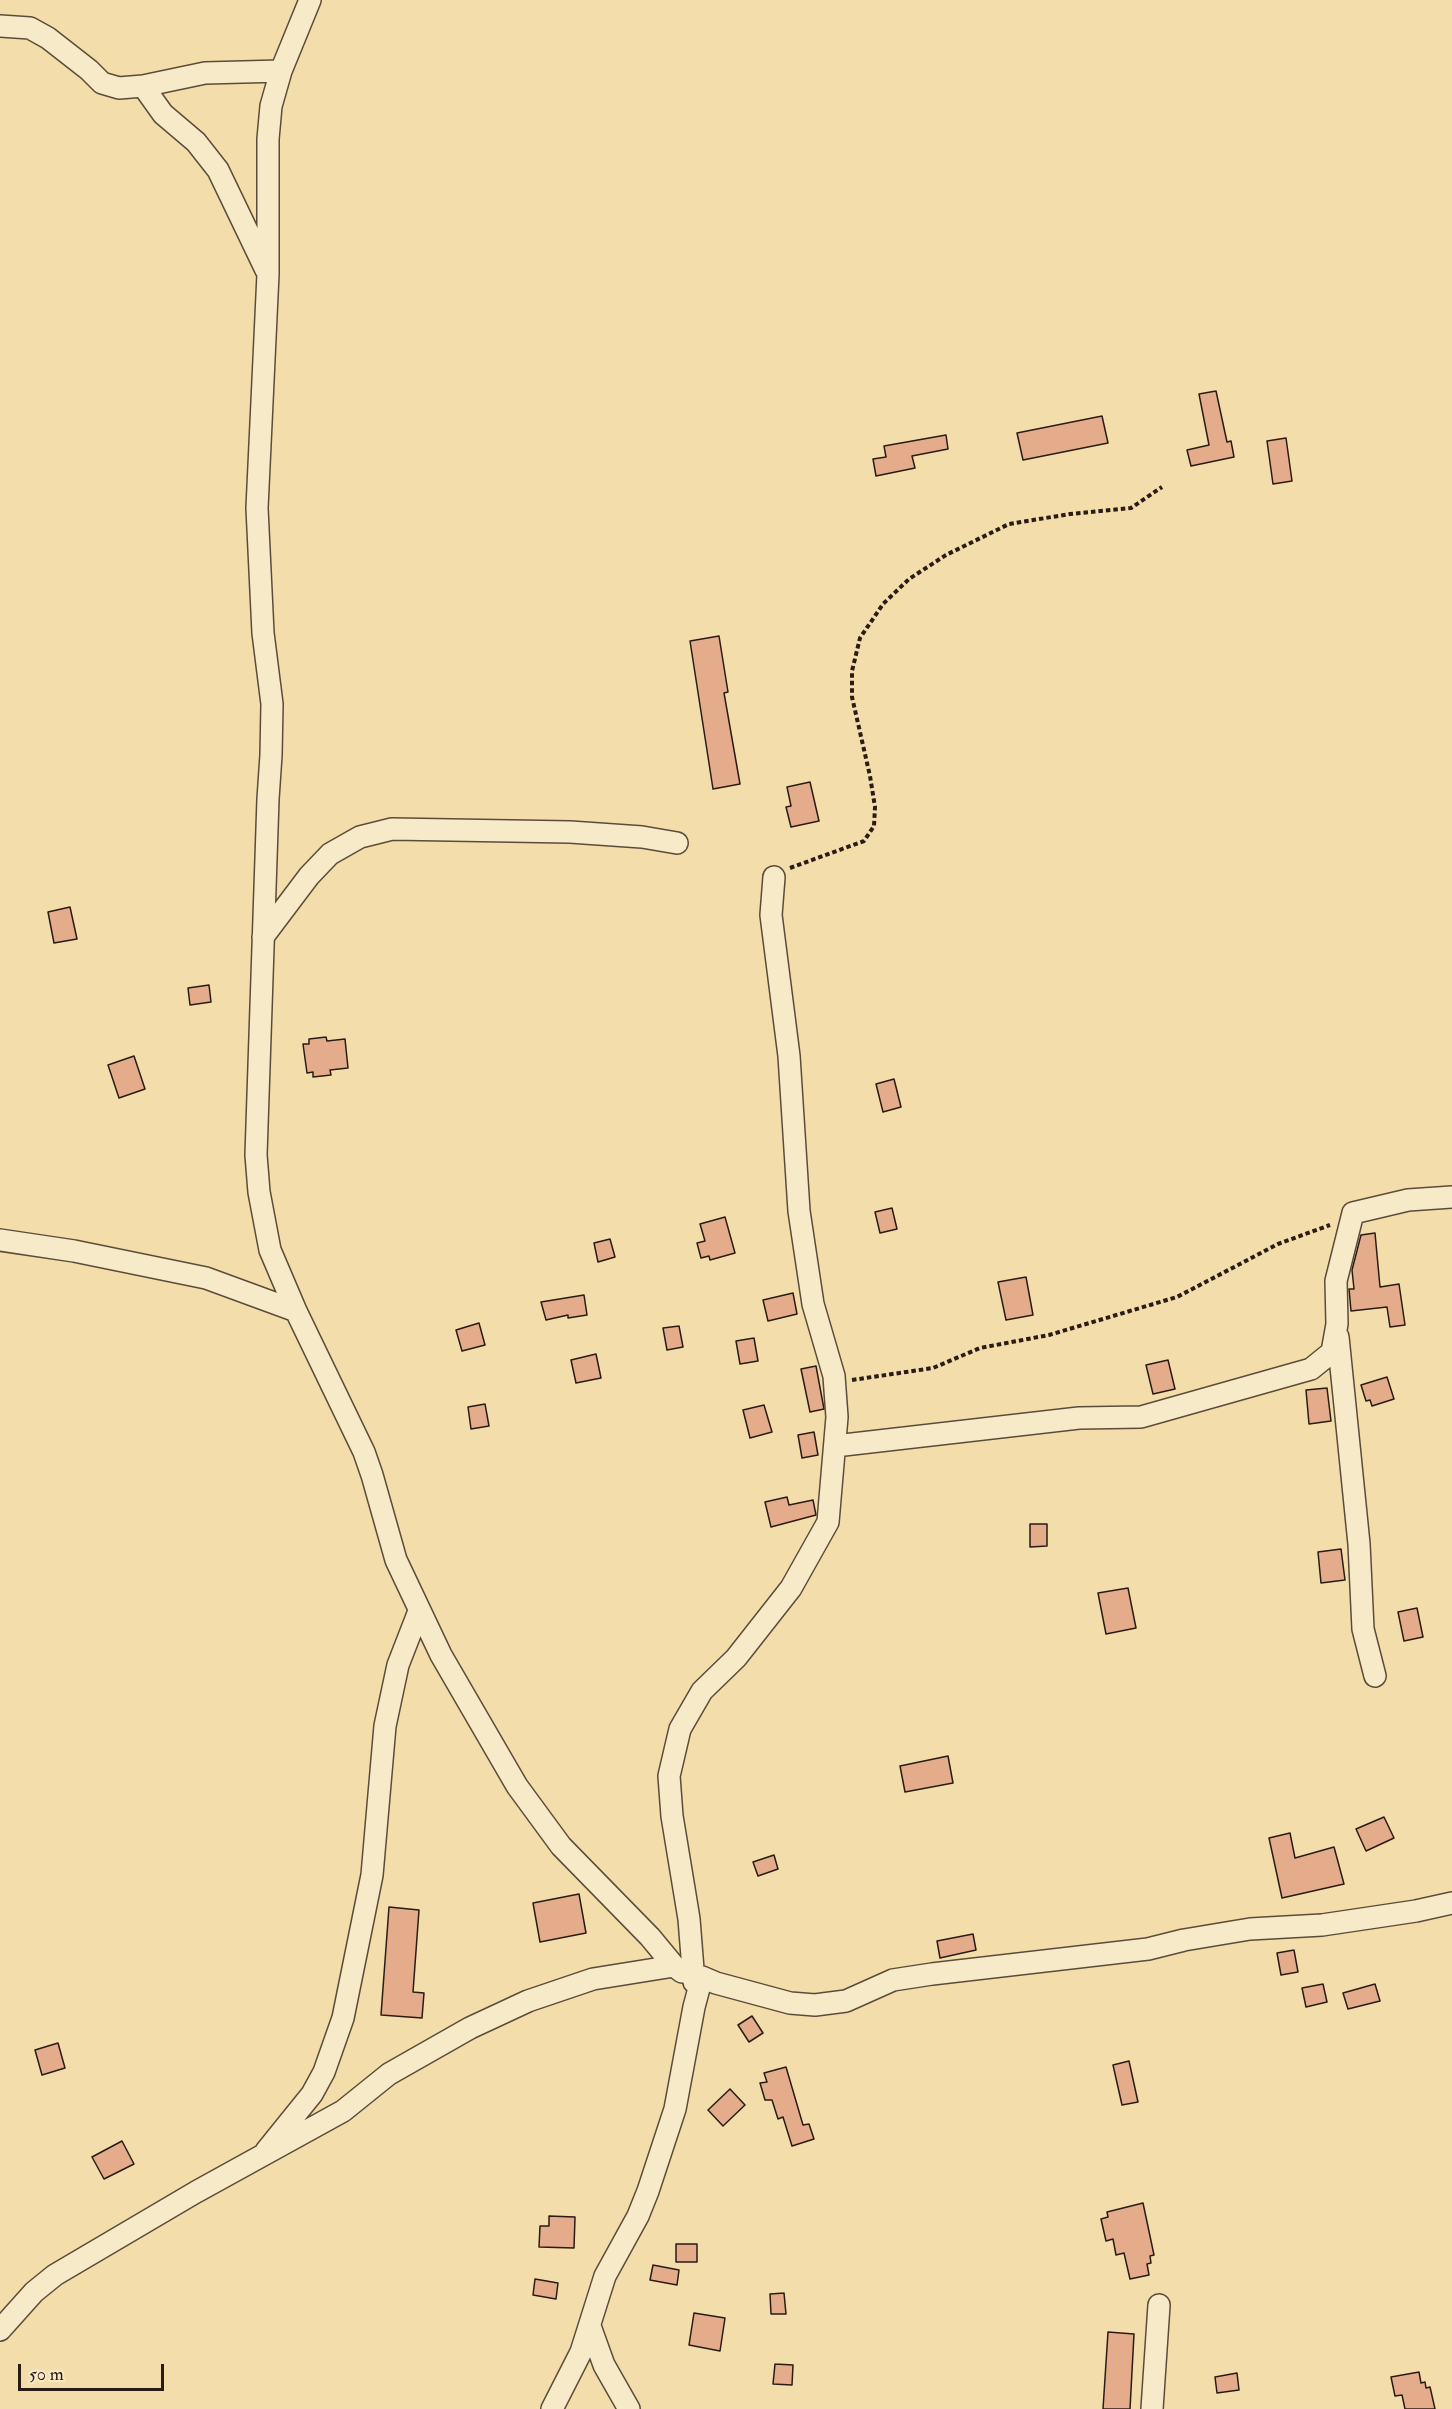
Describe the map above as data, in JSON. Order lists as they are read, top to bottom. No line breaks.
{"scale_bar":"50 m"}
